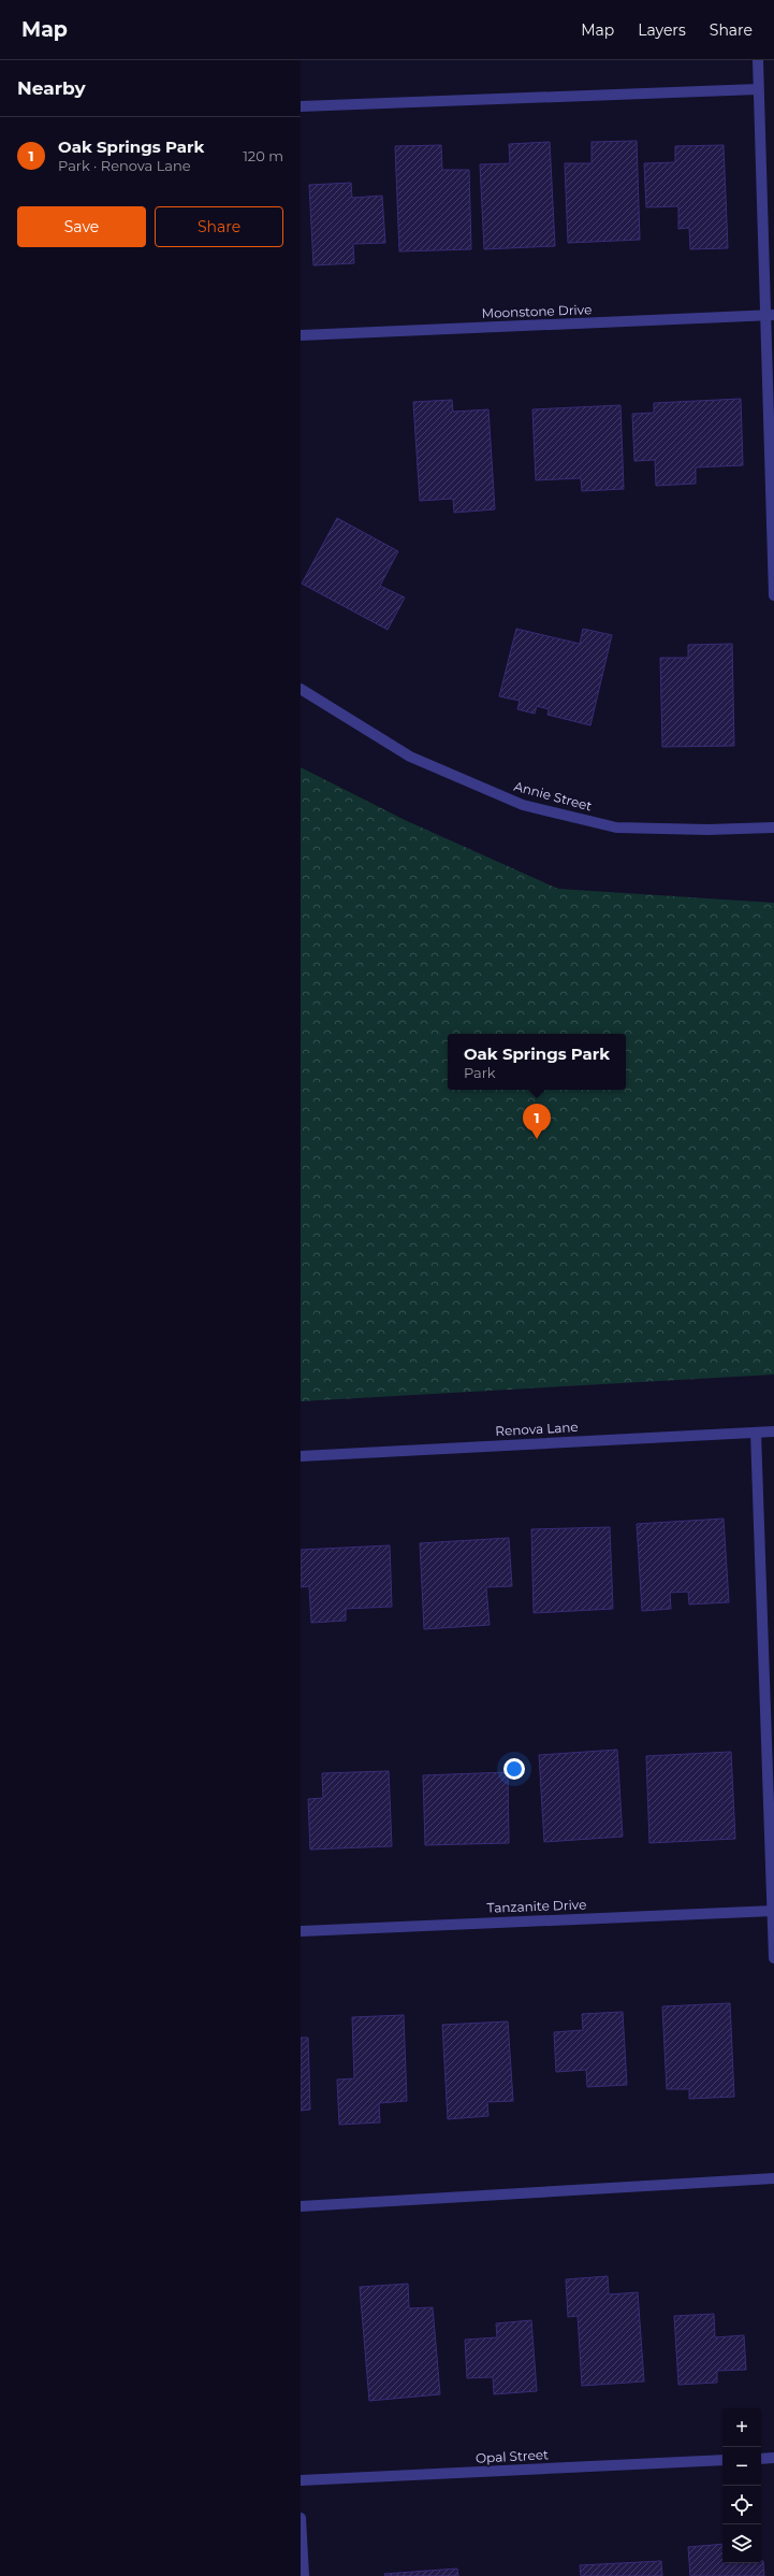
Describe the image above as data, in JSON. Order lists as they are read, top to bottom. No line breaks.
{"streets":{"street":["Moonstone Drive","Annie Street","Renova Lane","Tanzanite Drive","Opal Street"]},"page":{"header":"Map","nav":["Map","Layers","Share"],"heading":"Nearby","list":[{"mark":"1","name":"Oak Springs Park","note":"Park · Renova Lane","value":"120 m"}],"buttons":["Save","Share"],"popup":["Oak Springs Park","Park"],"pins":"1","map_buttons":["+","−"]}}
